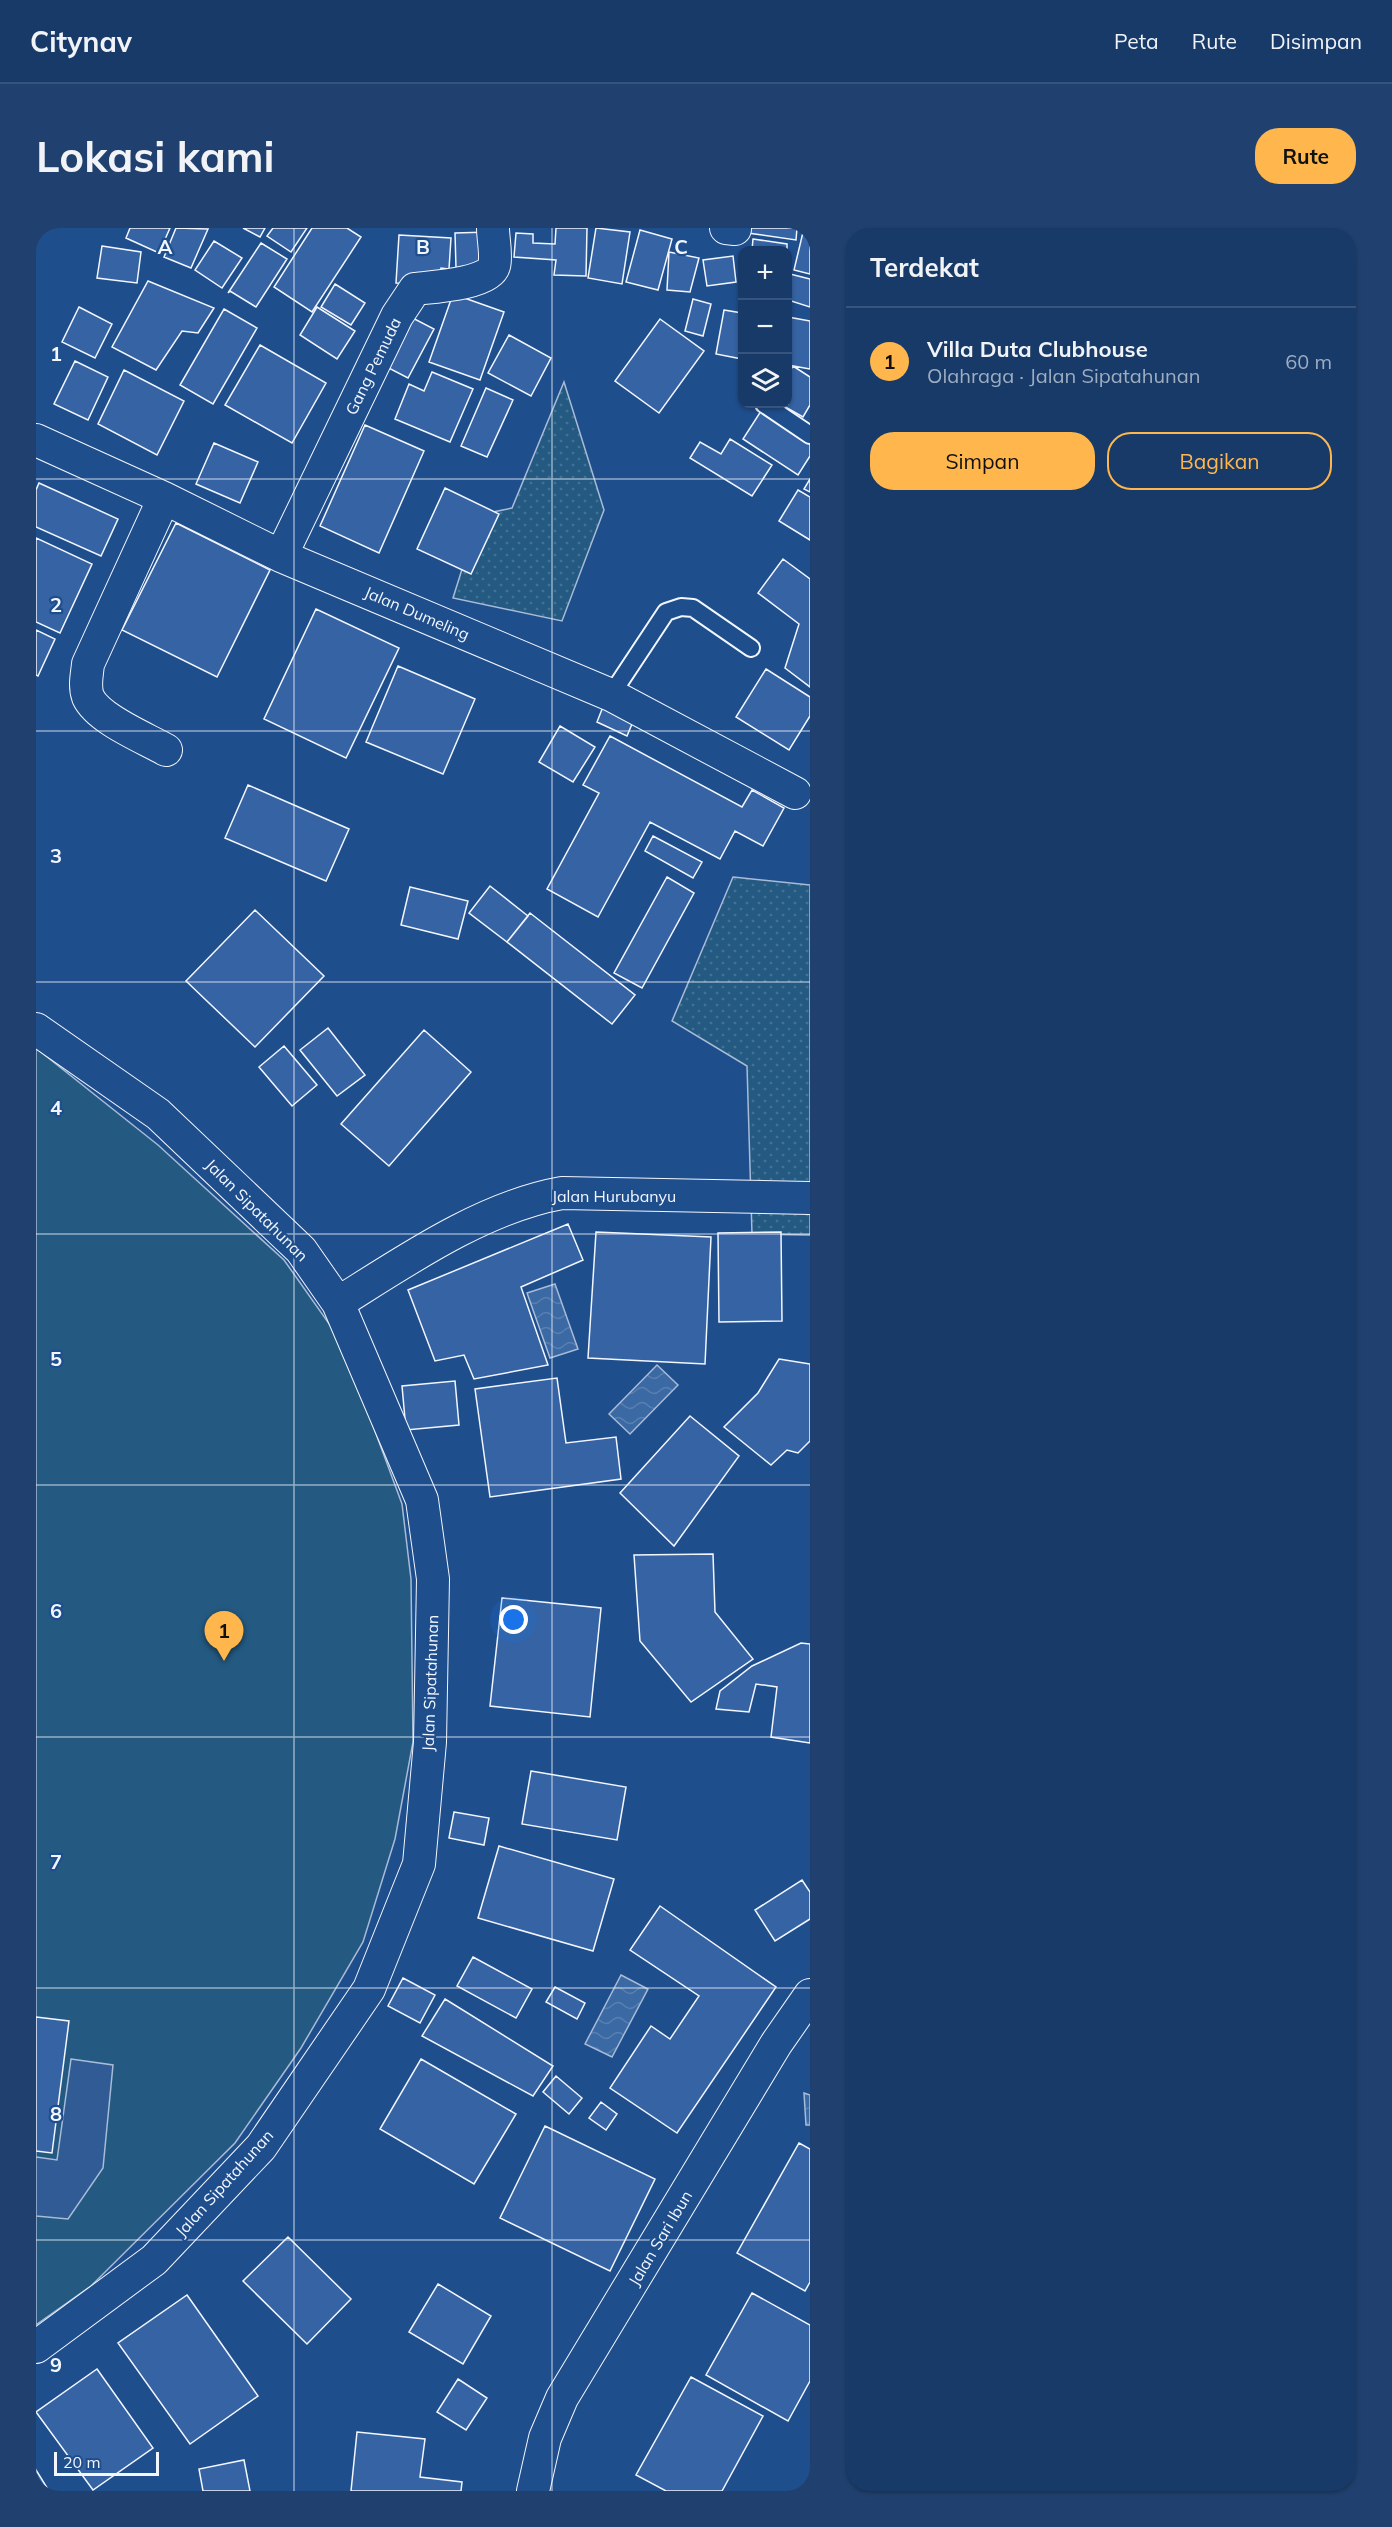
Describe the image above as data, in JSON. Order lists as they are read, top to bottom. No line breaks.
{"streets":{"street":["Gang Pemuda","Jalan Dumeling","Jalan Hurubanyu","Jalan Sipatahunan","Jalan Sari Ibun"]},"crossings":[["Gang Pemuda","Jalan Dumeling"],["Jalan Hurubanyu","Jalan Sipatahunan"]],"scale_bar":"20 m","page":{"header":"Citynav","nav":["Peta","Rute","Disimpan"],"buttons":["Rute",["Simpan","Bagikan"]],"title":"Lokasi kami","heading":"Terdekat","map_buttons":["+","−"],"list":[{"mark":"1","name":"Villa Duta Clubhouse","note":"Olahraga · Jalan Sipatahunan","value":"60 m"}],"pins":"1","scale":"20 m"},"grid":{"columns":["A","B","C"],"rows":["1","2","3","4","5","6","7","8","9"]}}
